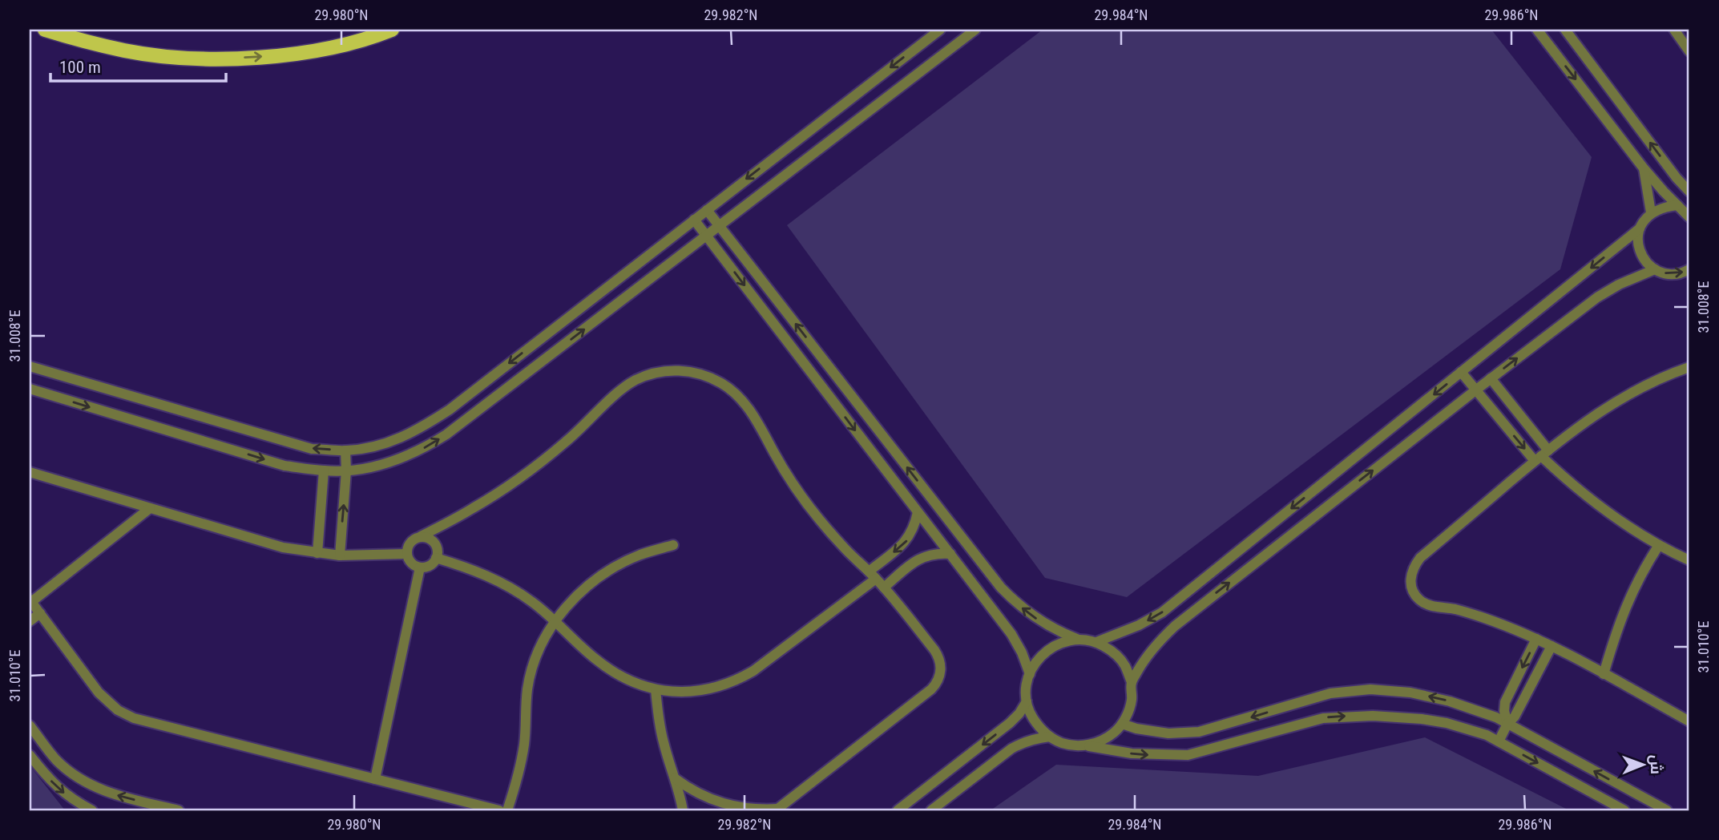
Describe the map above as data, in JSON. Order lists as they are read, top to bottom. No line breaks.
{"scale_bar":"100 m","north":"right","coordinates":["29.980°N","29.982°N","29.984°N","29.986°N","31.008°E","31.010°E"]}
